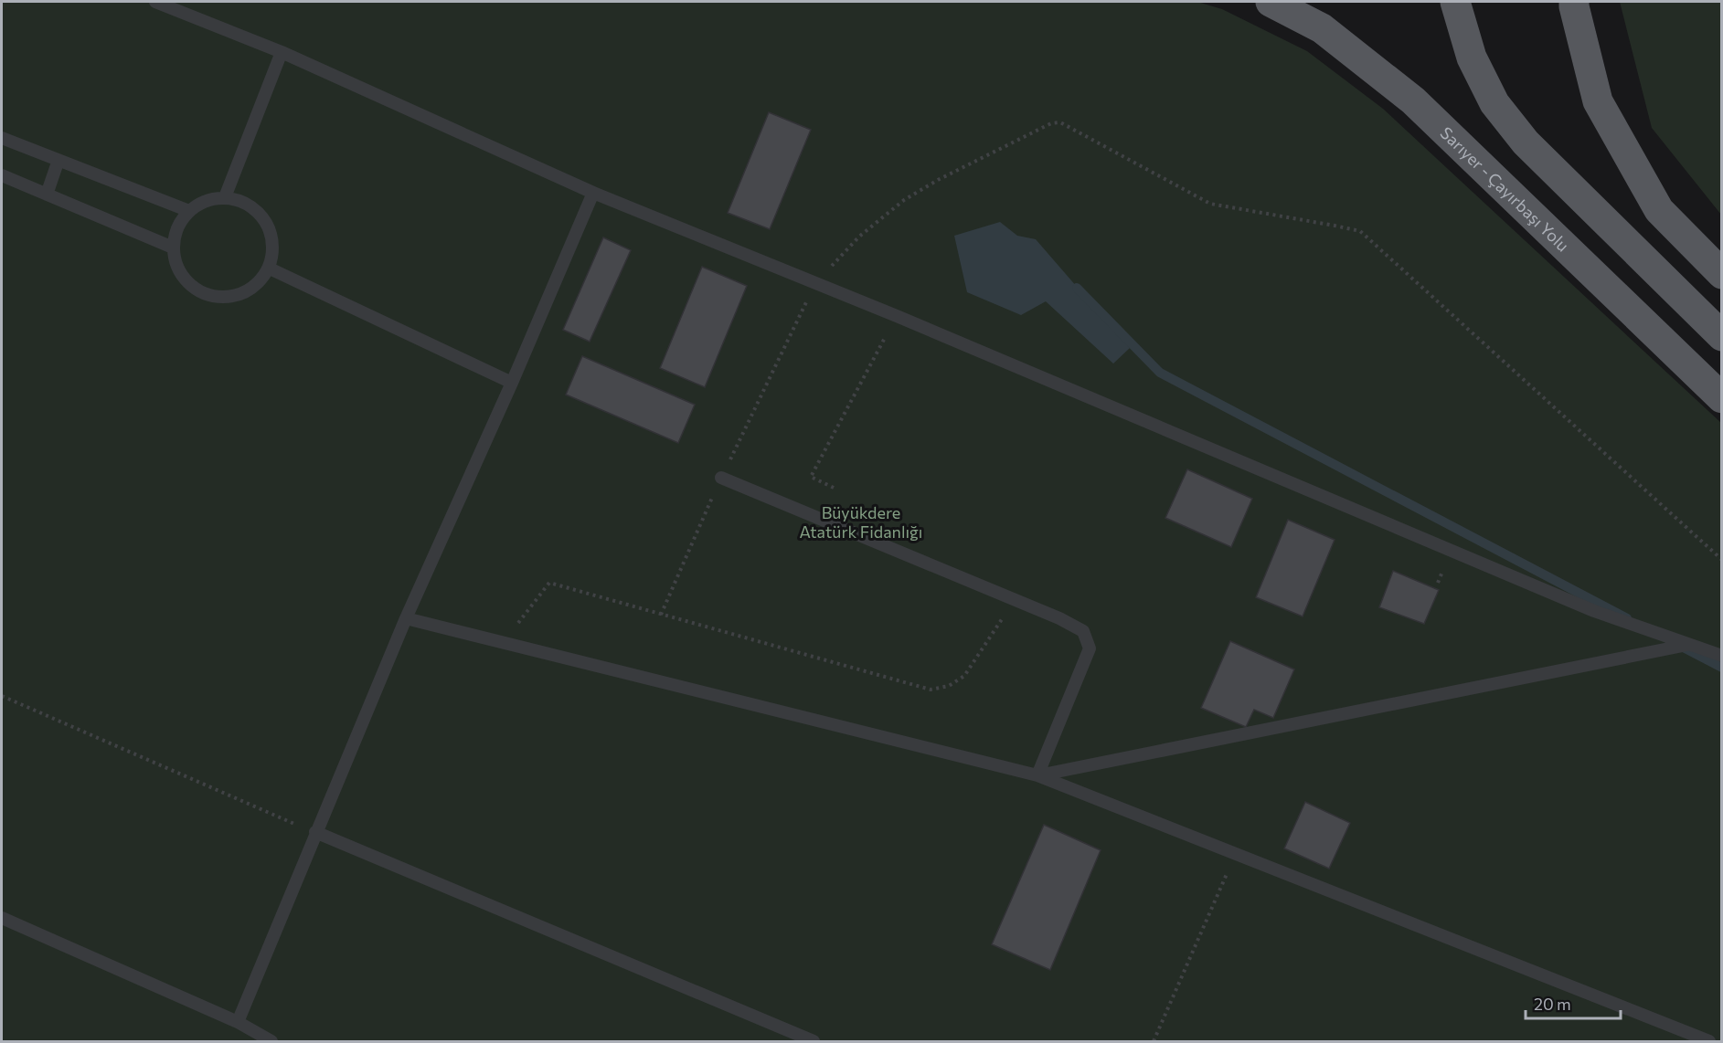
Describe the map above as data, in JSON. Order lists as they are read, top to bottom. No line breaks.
{"streets":{"main road":["Sarıyer - Çayırbaşı Yolu"]},"parks":["Büyükdere Atatürk Fidanlığı"],"scale_bar":"20 m"}
